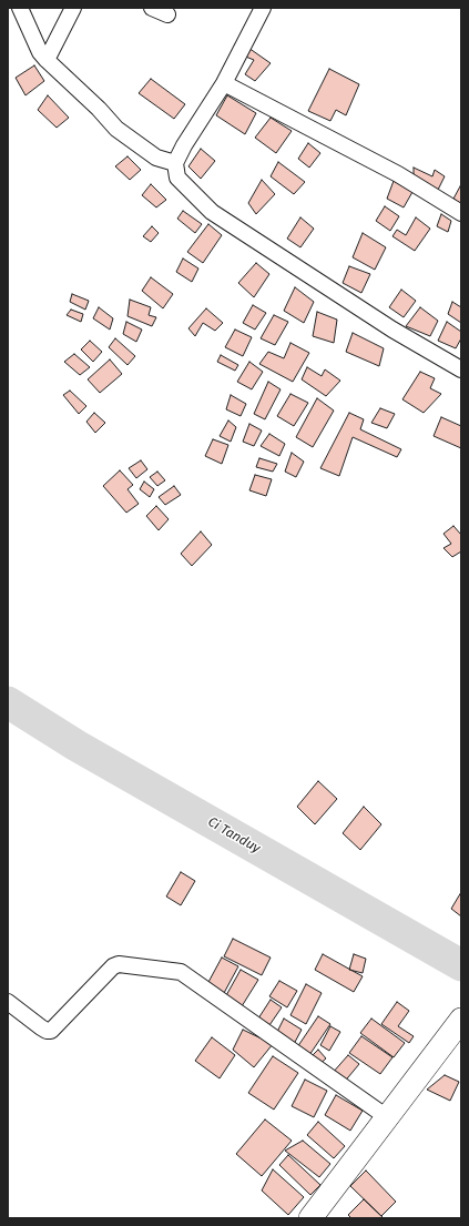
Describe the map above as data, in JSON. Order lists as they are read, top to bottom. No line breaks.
{"water":["Ci Tanduy"]}
